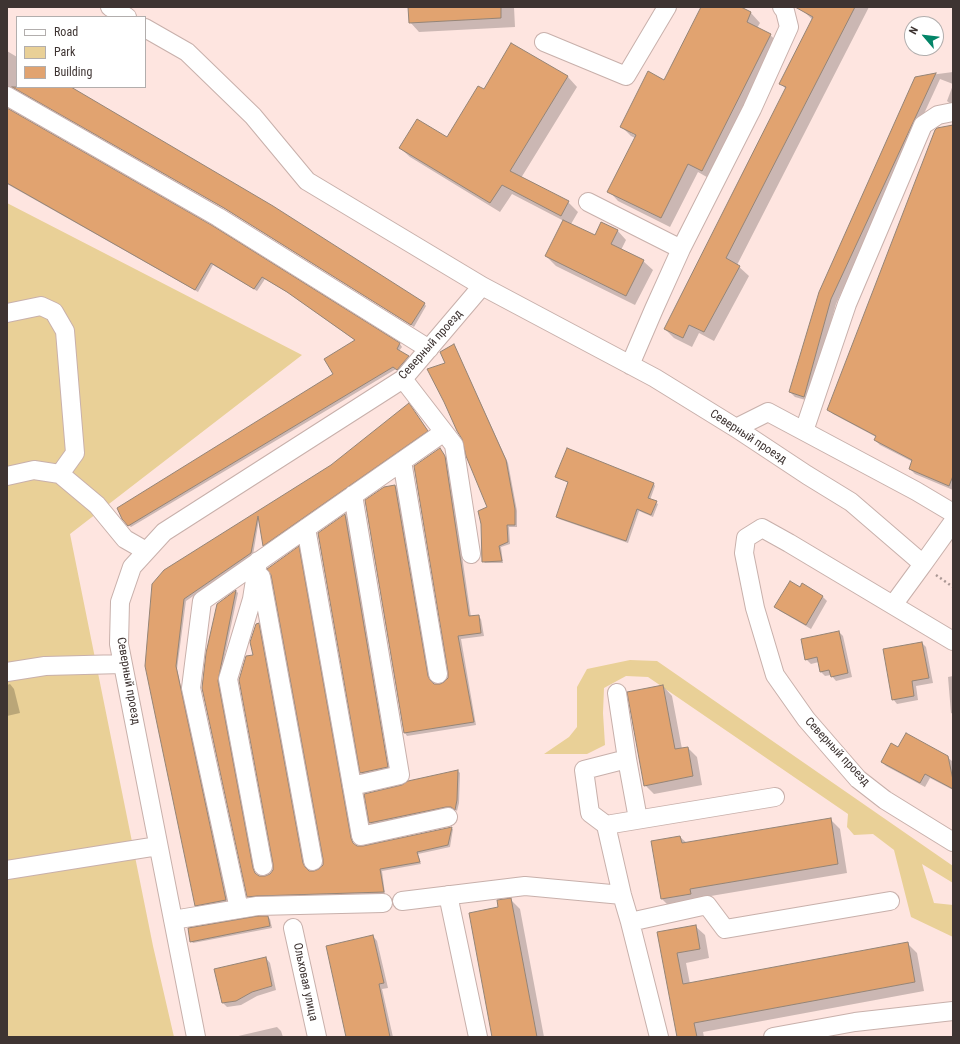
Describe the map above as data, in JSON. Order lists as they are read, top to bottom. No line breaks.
{"streets":{"street":["Северный проезд","Ольховая улица"]},"legend":["Road","Park","Building"],"north":"top left"}
